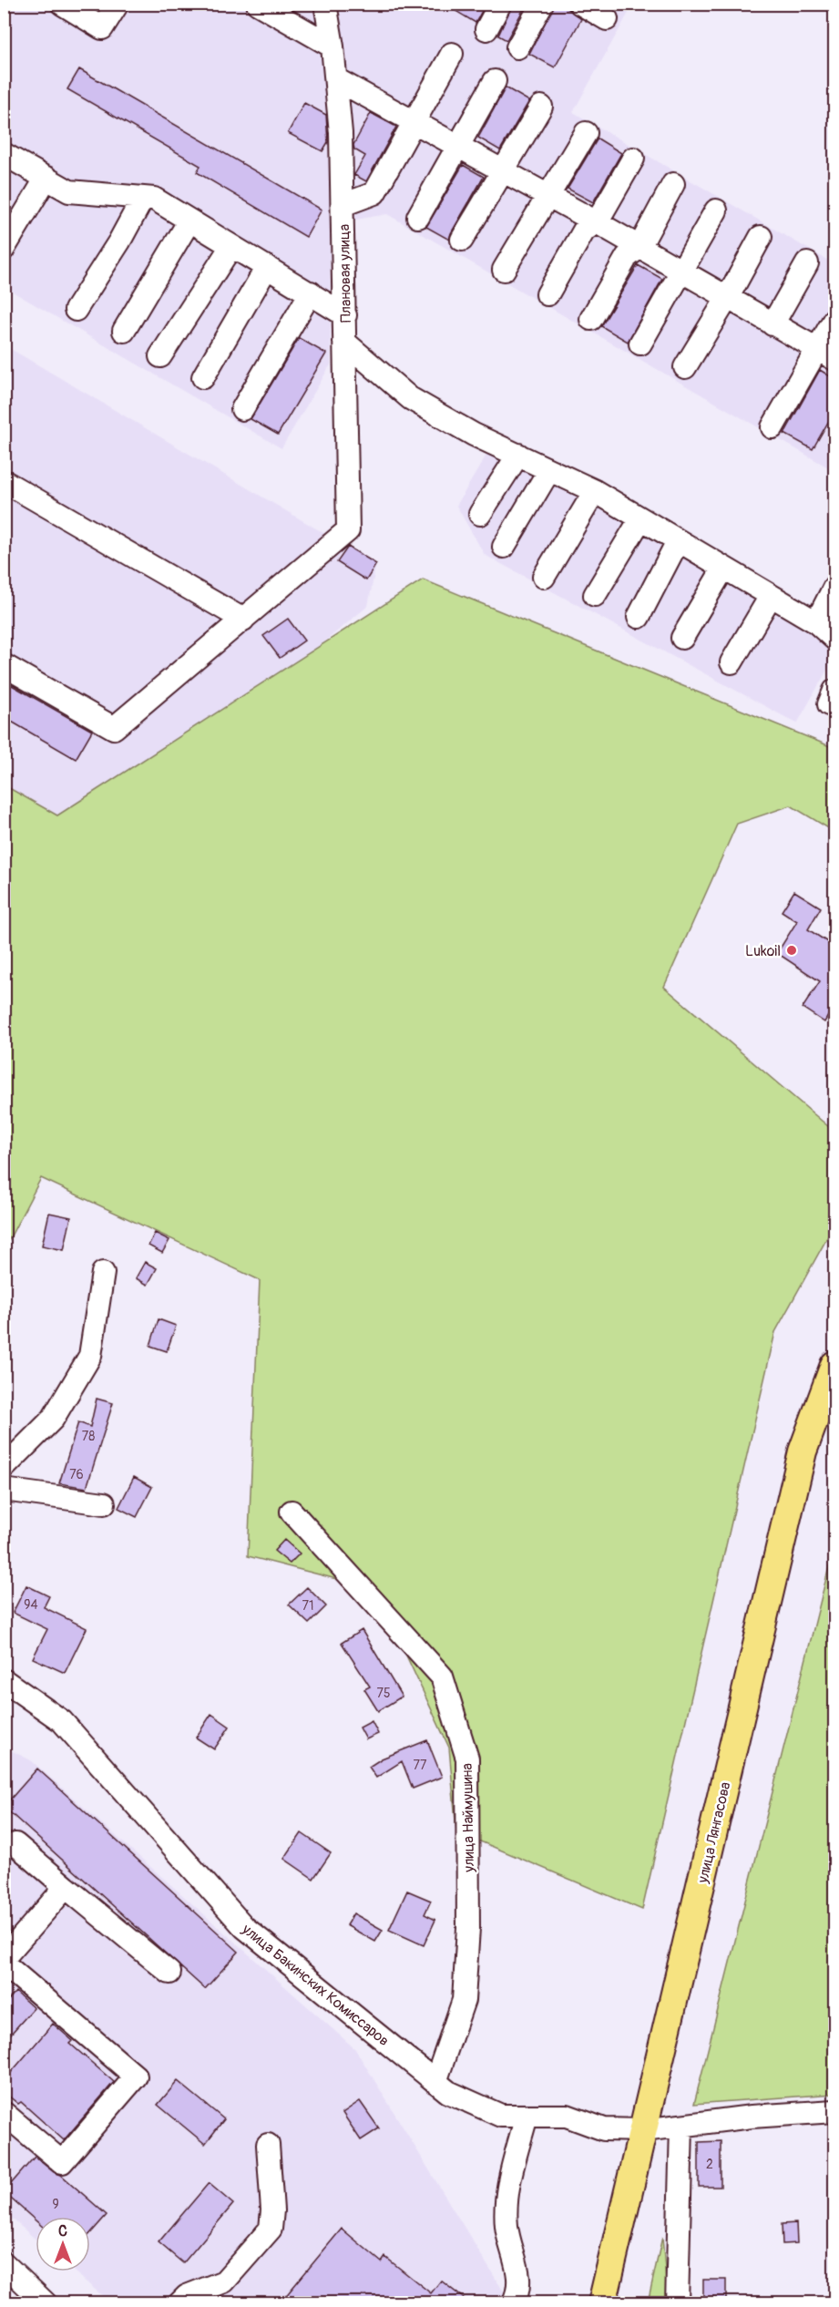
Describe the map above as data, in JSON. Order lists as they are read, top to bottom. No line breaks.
{"streets":{"main road":["улица Лянгасова"],"street":["Плановая улица","улица Наймушина","улица Бакинских Комиссаров"]},"crossings":[["улица Наймушина","улица Бакинских Комиссаров"],["улица Лянгасова","улица Бакинских Комиссаров"]],"places":["Lukoil"],"house_numbers":["78","76","94","71","75","77","2","9"],"north":"top"}
